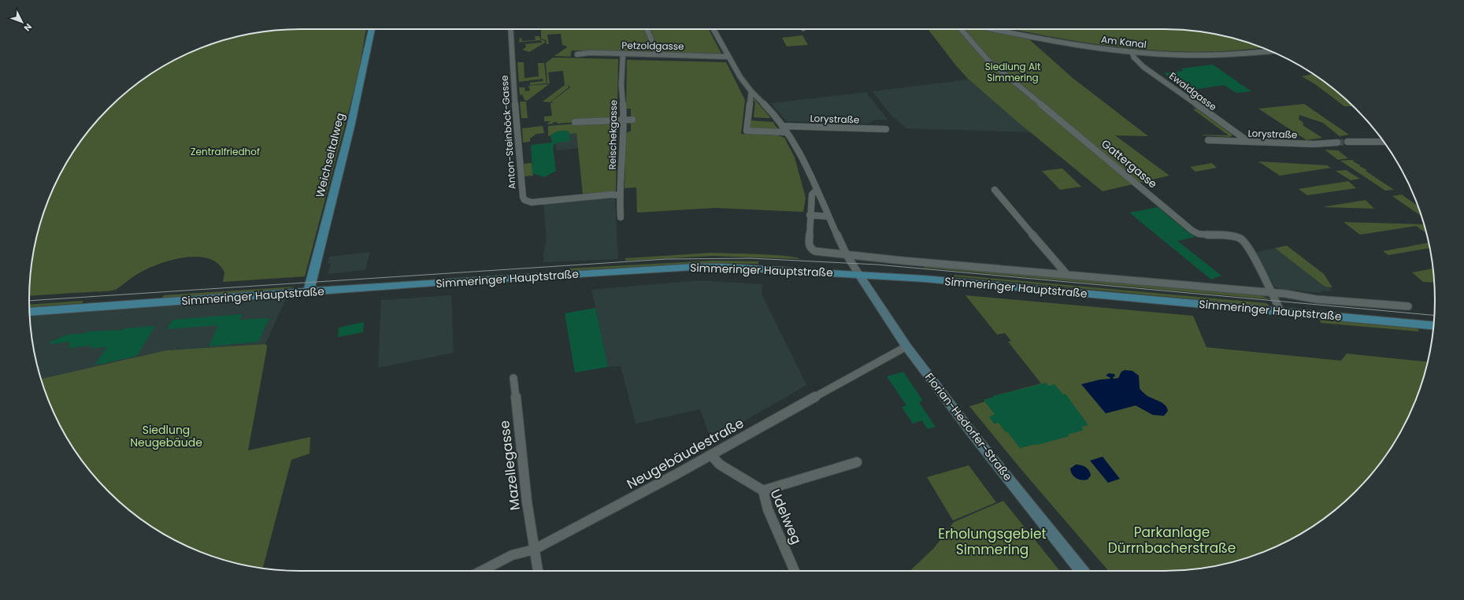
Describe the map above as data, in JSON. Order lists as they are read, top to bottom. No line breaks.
{"streets":{"main road":["Weichseltalweg","Simmeringer Hauptstraße","Florian-Hedorfer-Straße"],"street":["Am Kanal","Petzoldgasse","Ewaldgasse","Lorystraße","Anton-Steinböck-Gasse","Reischekgasse","Gattergasse","Neugebäudestraße","Mazellegasse","Udelweg"]},"crossings":[["Am Kanal","Ewaldgasse"],["Petzoldgasse","Reischekgasse"],["Ewaldgasse","Lorystraße"],["Anton-Steinböck-Gasse","Reischekgasse"],["Weichseltalweg","Simmeringer Hauptstraße"],["Gattergasse","Simmeringer Hauptstraße"],["Simmeringer Hauptstraße","Florian-Hedorfer-Straße"],["Florian-Hedorfer-Straße","Neugebäudestraße"],["Neugebäudestraße","Mazellegasse"],["Neugebäudestraße","Udelweg"]],"parks":["Siedlung Alt Simmering","Zentralfriedhof","Siedlung Neugebäude","Parkanlage Dürrnbacherstraße","Erholungsgebiet Simmering"],"north":"bottom right"}
